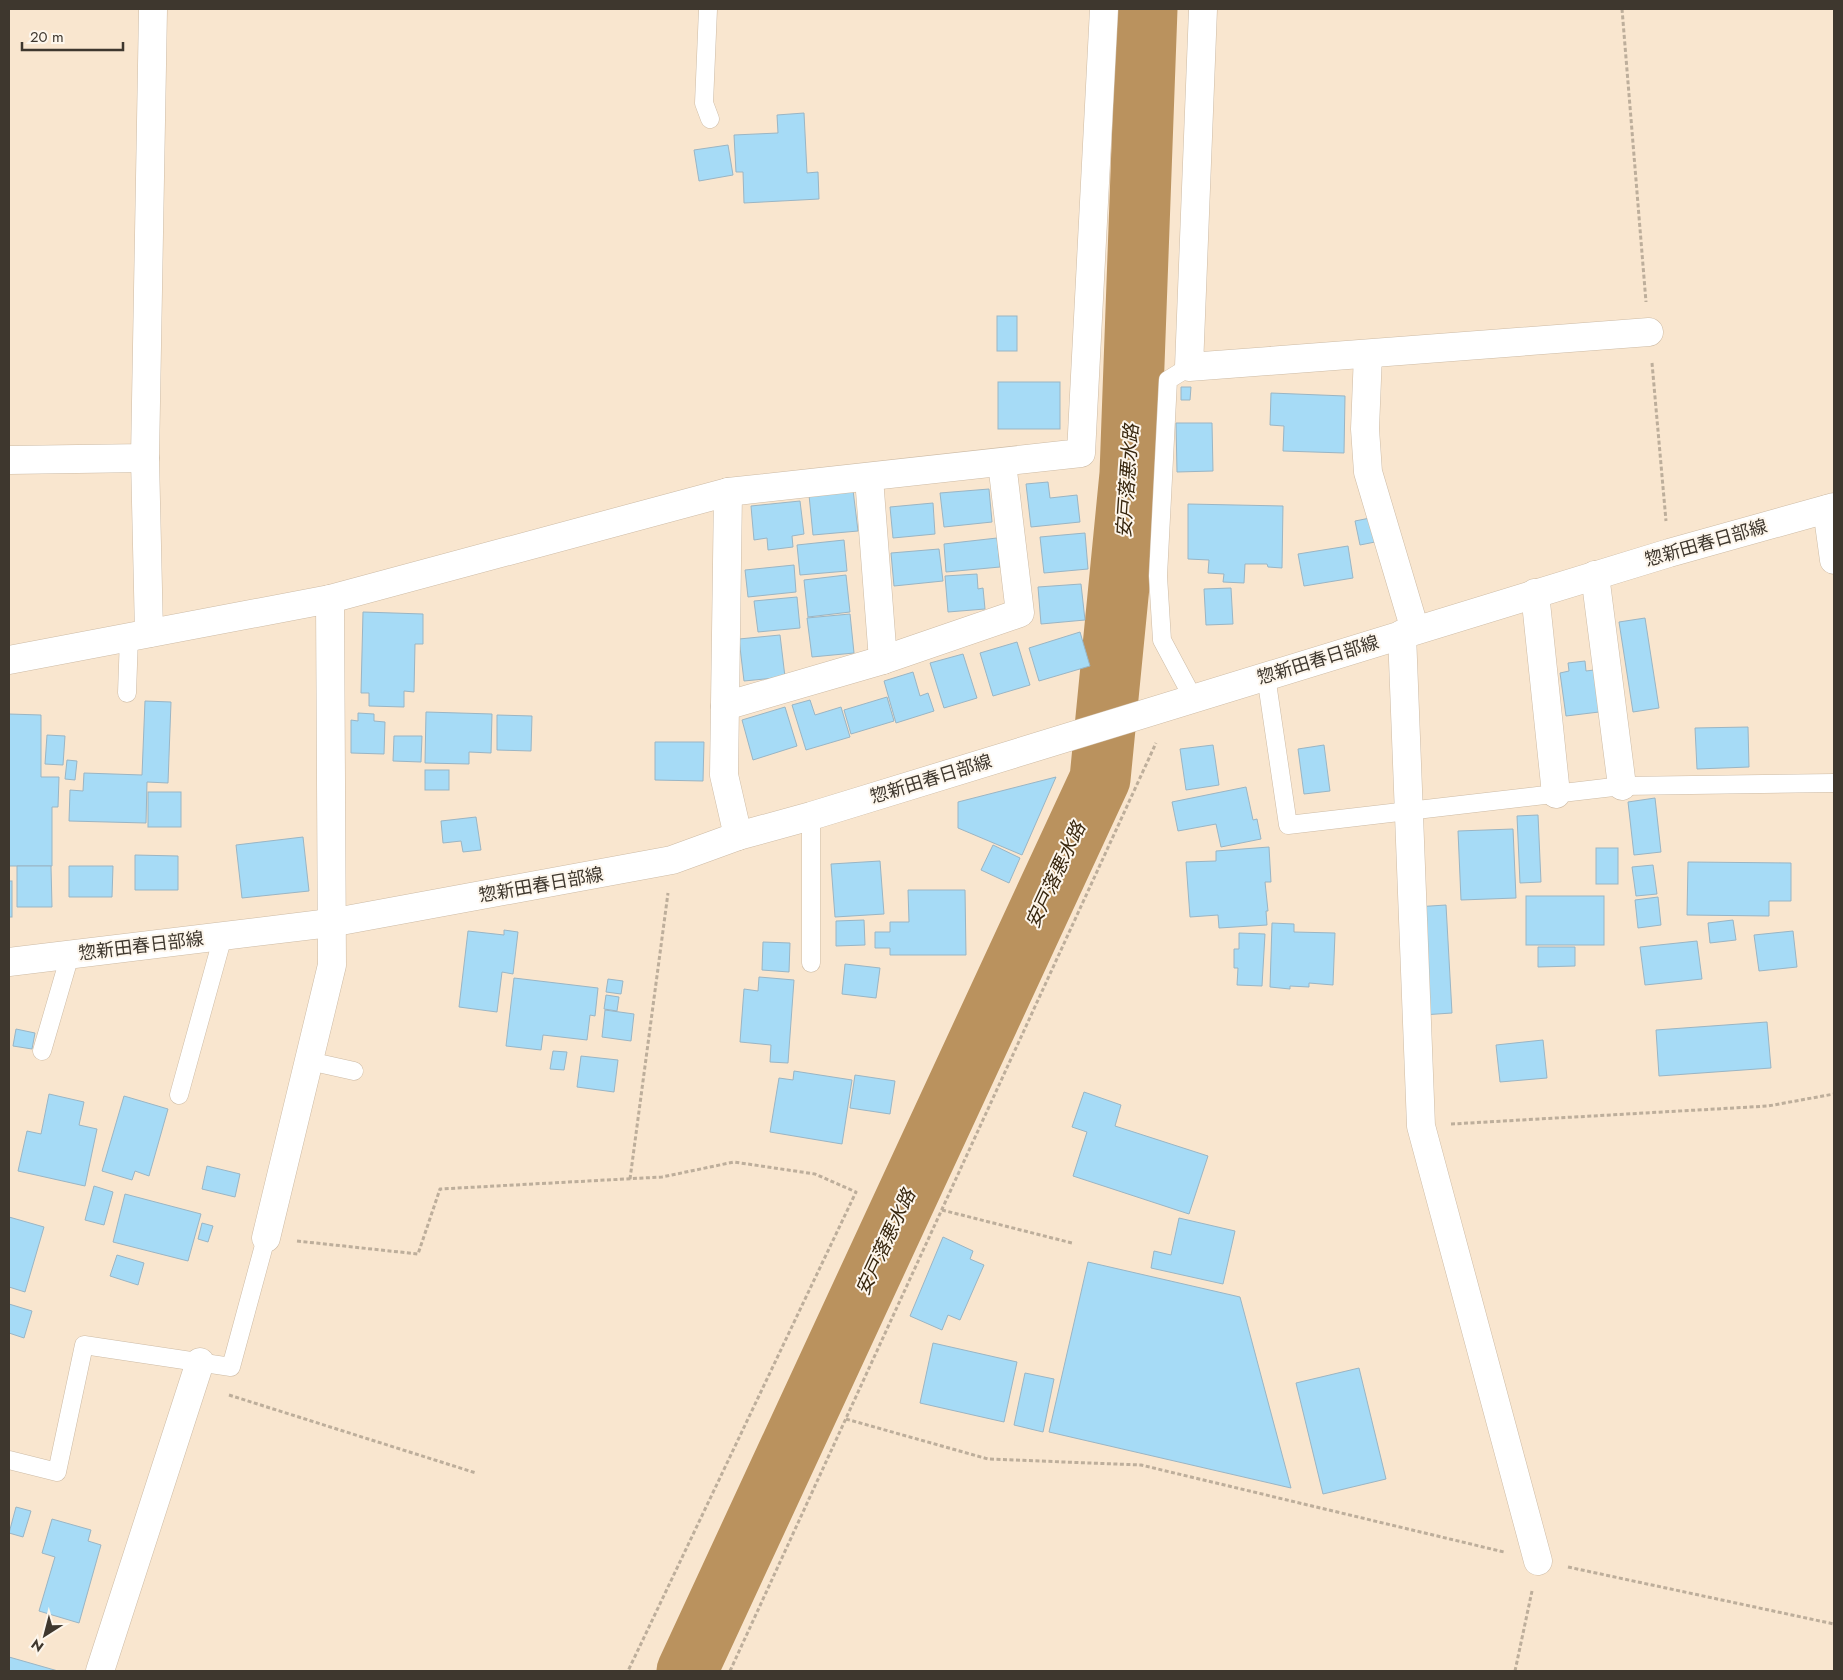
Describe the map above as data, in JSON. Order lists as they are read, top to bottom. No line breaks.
{"streets":{"street":["惣新田春日部線"]},"water":["安戸落悪水路"],"scale_bar":"20 m","north":"bottom left"}
